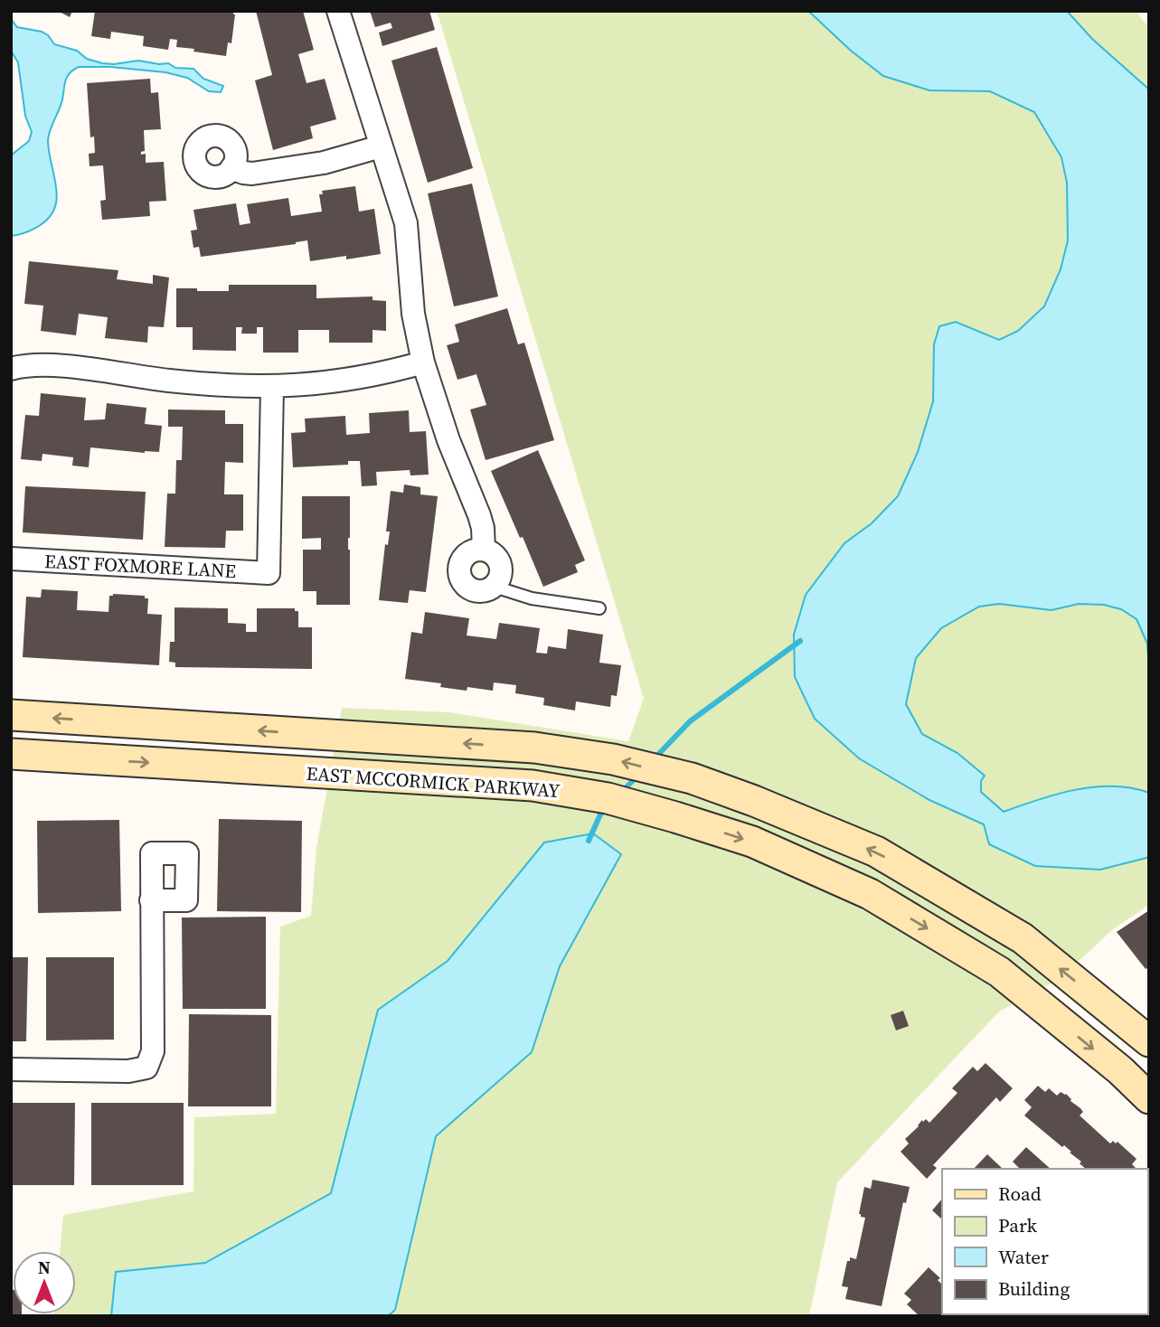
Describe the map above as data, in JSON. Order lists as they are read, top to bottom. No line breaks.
{"streets":{"main road":["EAST MCCORMICK PARKWAY"],"street":["EAST FOXMORE LANE"]},"legend":["Road","Park","Water","Building"],"north":"top"}
